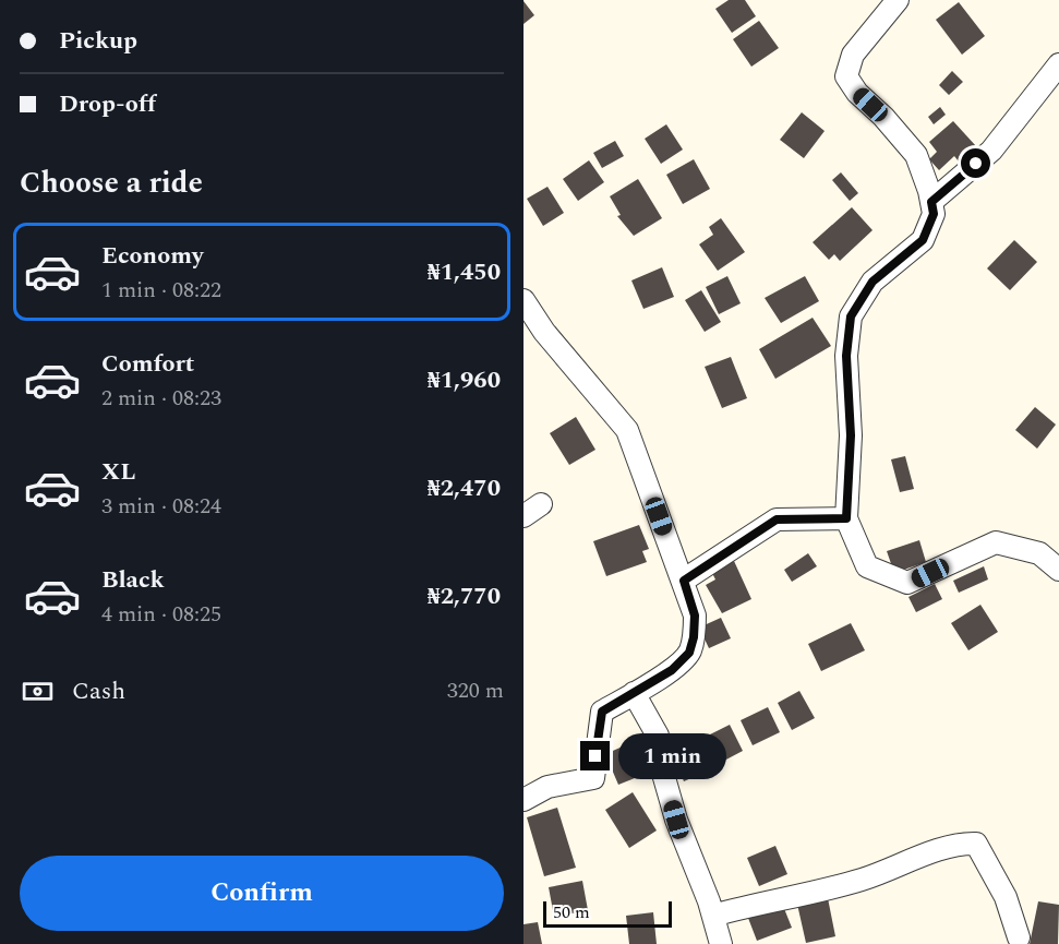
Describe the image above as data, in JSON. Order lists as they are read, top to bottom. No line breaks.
{"scale_bar":"50 m","page":{"banner":["Pickup","Drop-off"],"heading":"Choose a ride","list":[{"name":"Economy","note":"1 min · 08:22","value":"₦1,450"},{"name":"Comfort","note":"2 min · 08:23","value":"₦1,960"},{"name":"XL","note":"3 min · 08:24","value":"₦2,470"},{"name":"Black","note":"4 min · 08:25","value":"₦2,770"}],"pay":["Cash","320 m"],"bubble":"1 min","buttons":"Confirm","scale":"50 m"}}
